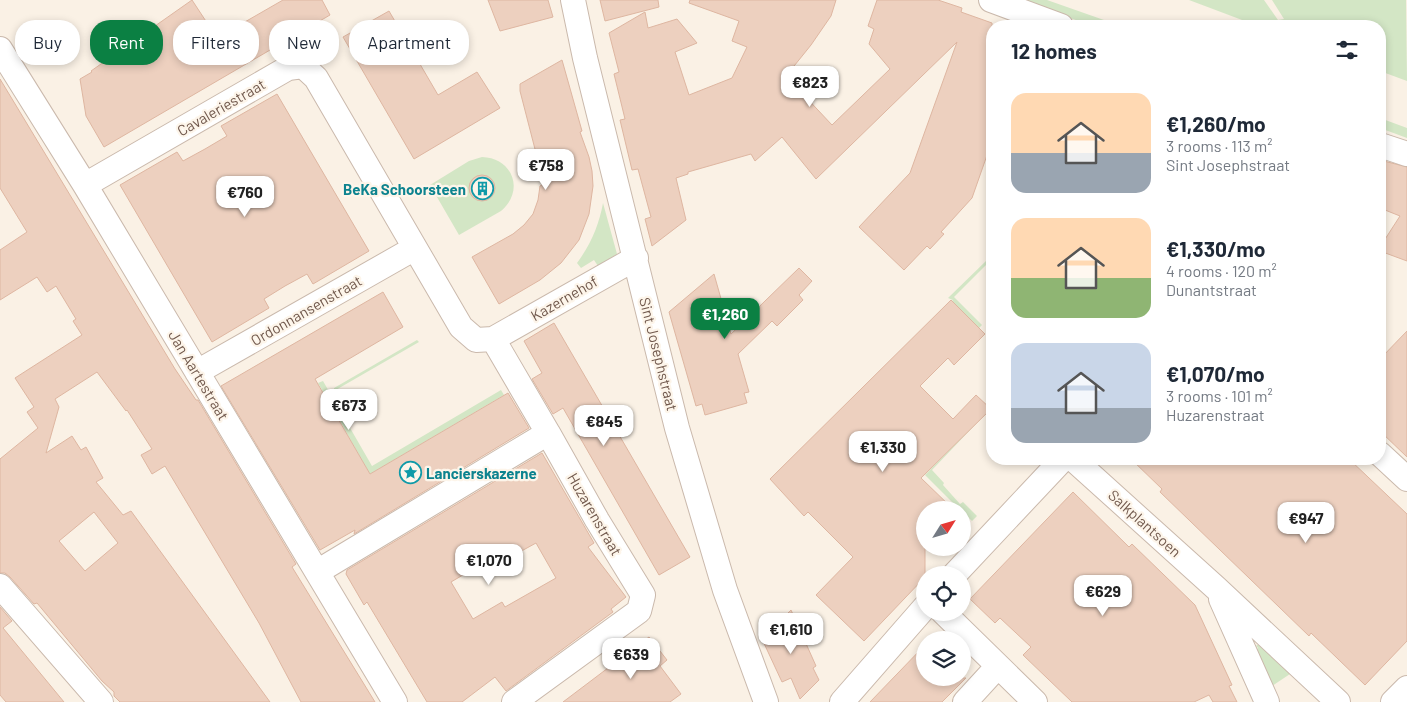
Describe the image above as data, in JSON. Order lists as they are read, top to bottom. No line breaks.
{"streets":{"street":["Cavaleriestraat","Kazernehof","Ordonnansenstraat","Sint Josephstraat","Jan Aartestraat","Huzarenstraat","Salkplantsoen"]},"crossings":[["Cavaleriestraat","Ordonnansenstraat"],["Cavaleriestraat","Jan Aartestraat"],["Kazernehof","Sint Josephstraat"],["Ordonnansenstraat","Jan Aartestraat"]],"places":{"building":["BeKa Schoorsteen"],"place":["Lancierskazerne"]},"north":"top right","page":{"chip":["Buy","Rent","Filters","New","Apartment"],"heading":"12 homes","price":["€823","€758","€760","€1,260","€673","€845","€1,330","€947","€1,070","€629","€1,610","€639"],"list":[{"name":"€1,260/mo","note":"3 rooms · 113 m² · Sint Josephstraat"},{"name":"€1,330/mo","note":"4 rooms · 120 m² · Dunantstraat"},{"name":"€1,070/mo","note":"3 rooms · 101 m² · Huzarenstraat"}]}}
